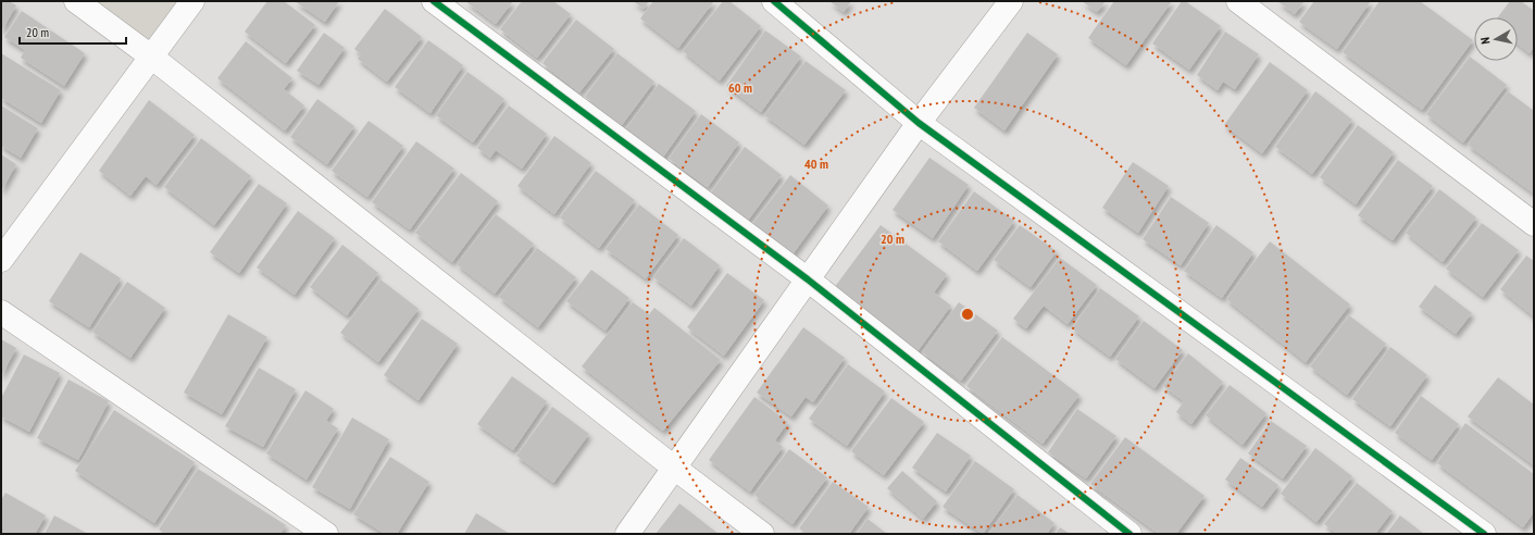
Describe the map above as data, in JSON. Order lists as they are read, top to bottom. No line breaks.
{"scale_bar":"20 m","north":"left","rings":["60 m","40 m","20 m"]}
